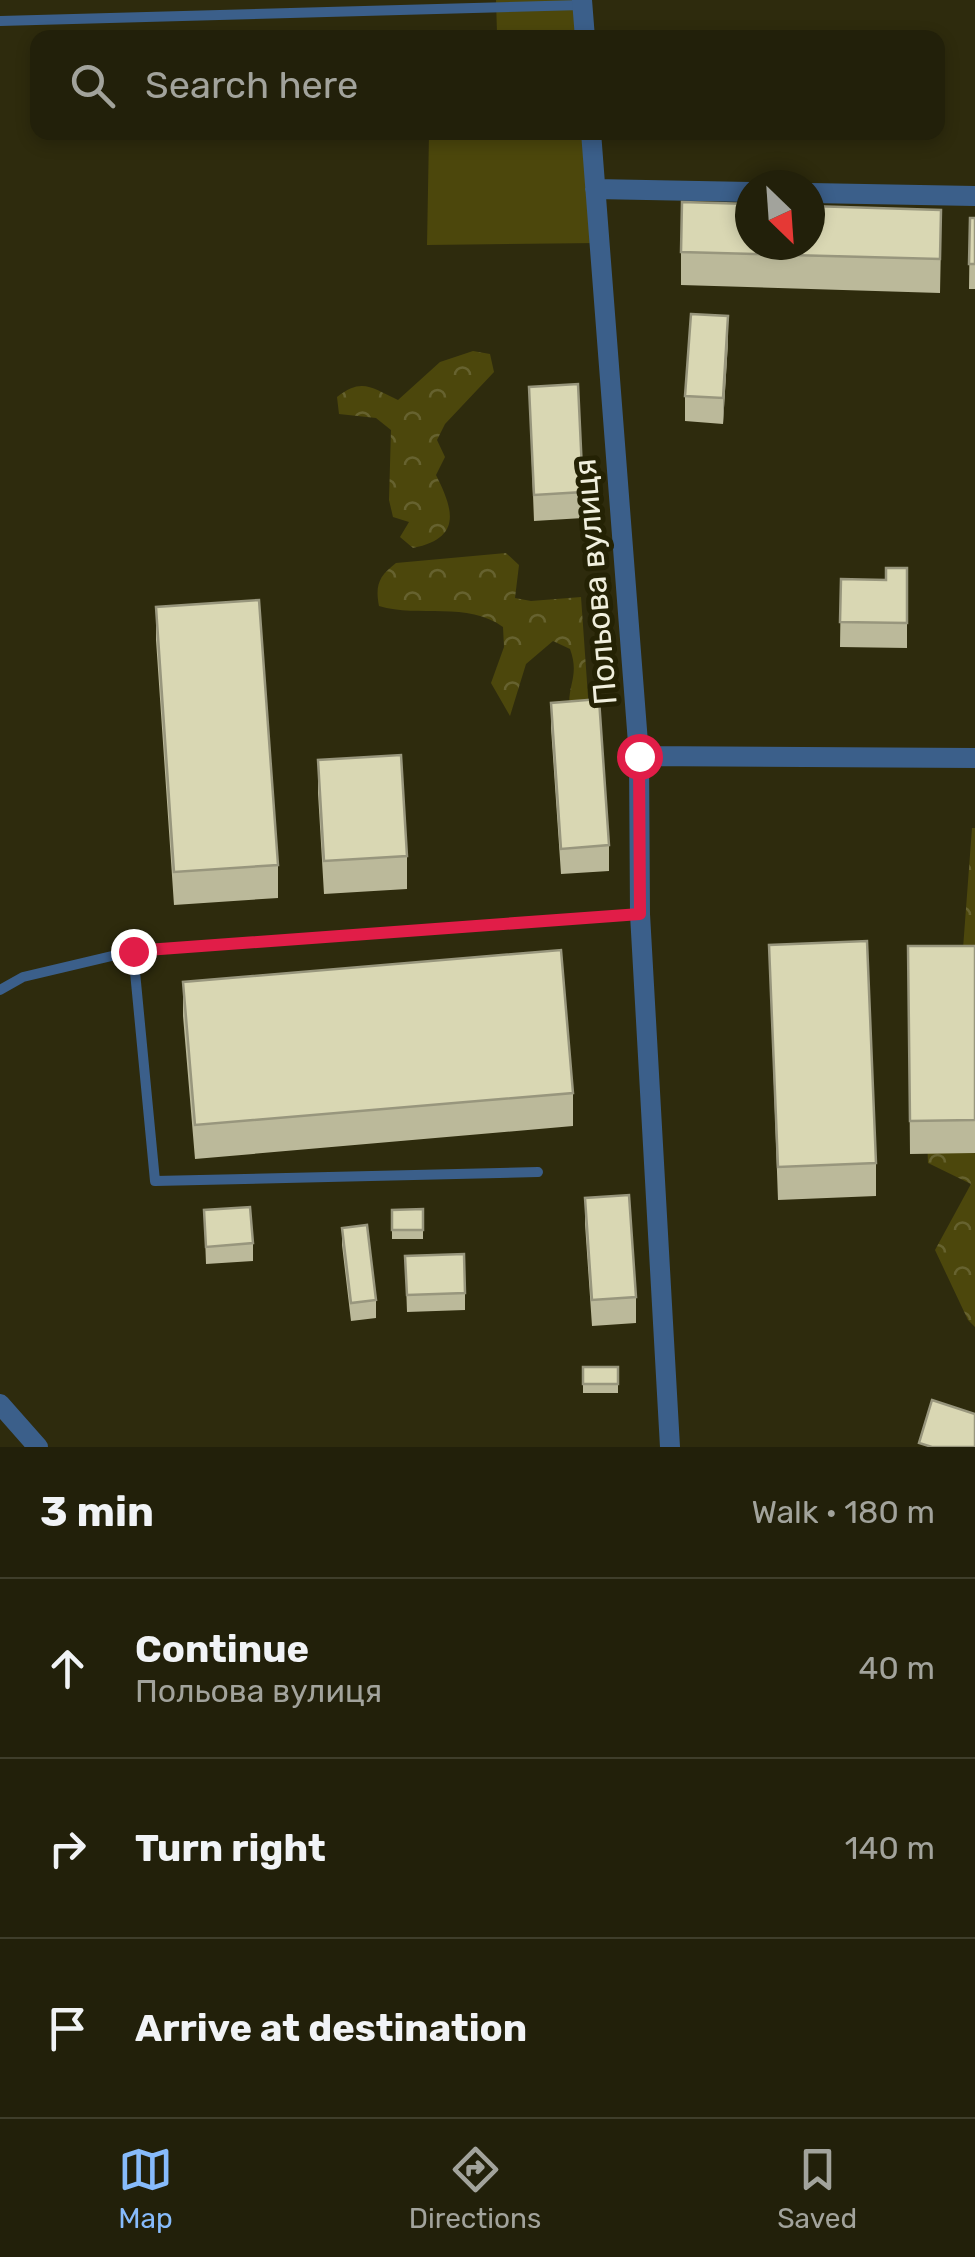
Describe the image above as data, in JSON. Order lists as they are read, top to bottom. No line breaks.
{"streets":{"street":["Польова вулиця"]},"north":"bottom right","page":{"search":"Search here","heading":["3 min","Walk · 180 m"],"list":[["Continue","Польова вулиця","40 m"],["Turn right","140 m"],"Arrive at destination"],"nav":["Map","Directions","Saved"]}}
